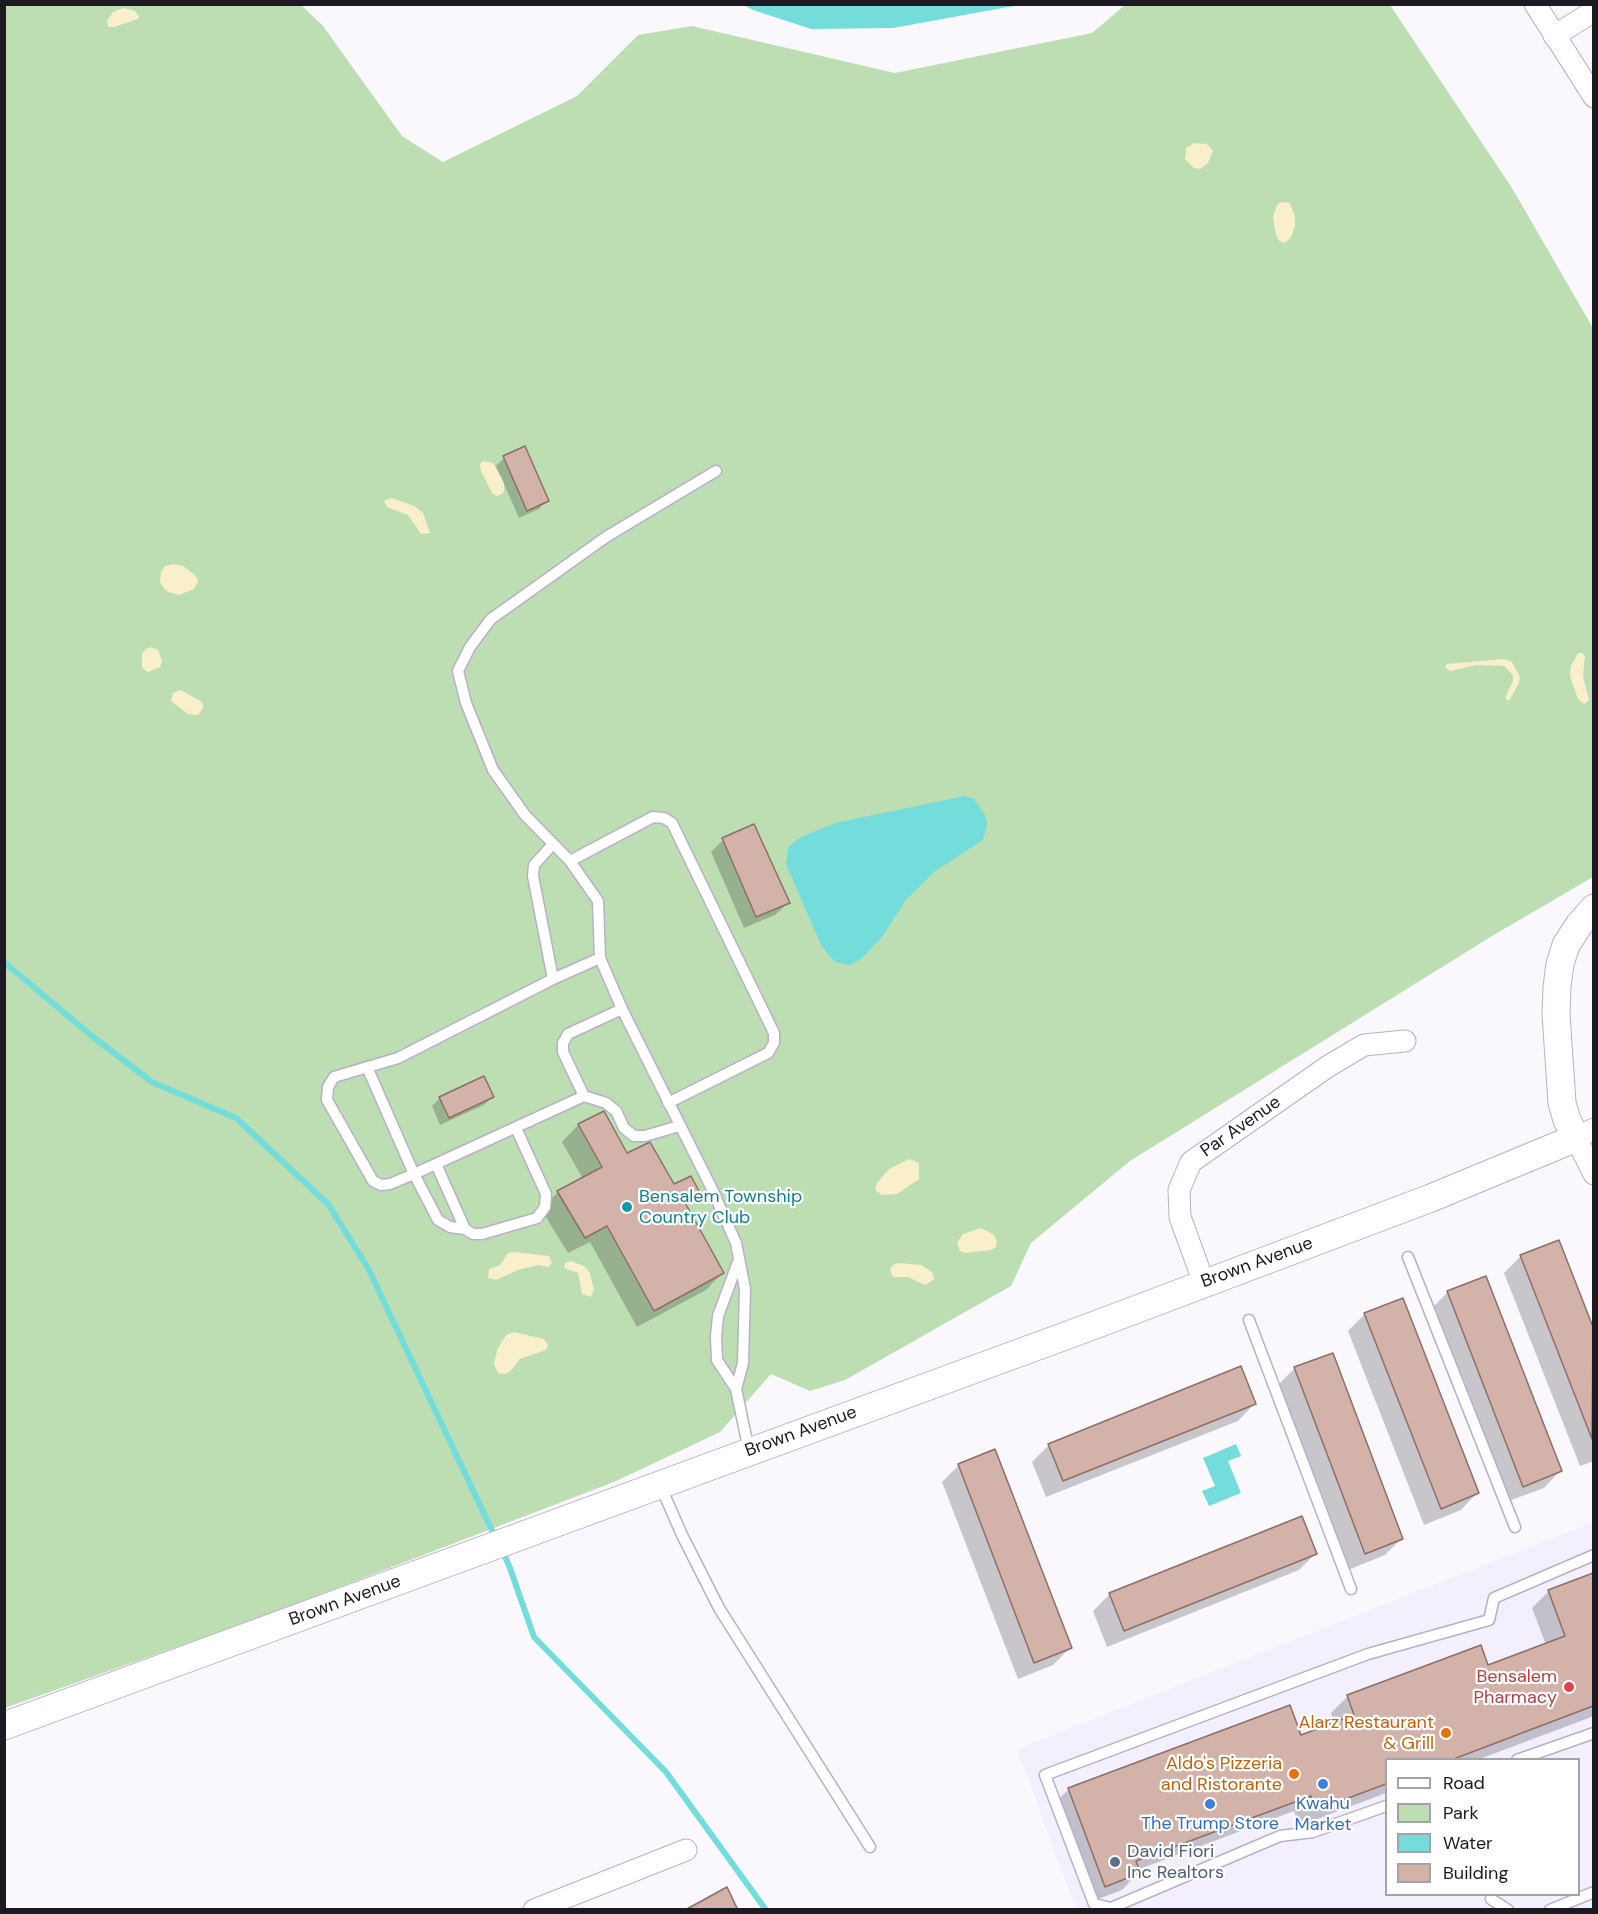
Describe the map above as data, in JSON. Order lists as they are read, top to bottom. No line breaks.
{"streets":{"street":["Par Avenue","Brown Avenue"]},"crossings":[["Par Avenue","Brown Avenue"]],"places":["Bensalem Township Country Club","Bensalem Pharmacy","Alarz Restaurant & Grill","Aldo's Pizzeria and Ristorante","Kwahu Market","The Trump Store","David Fiori Inc Realtors"],"legend":["Road","Park","Water","Building"]}
